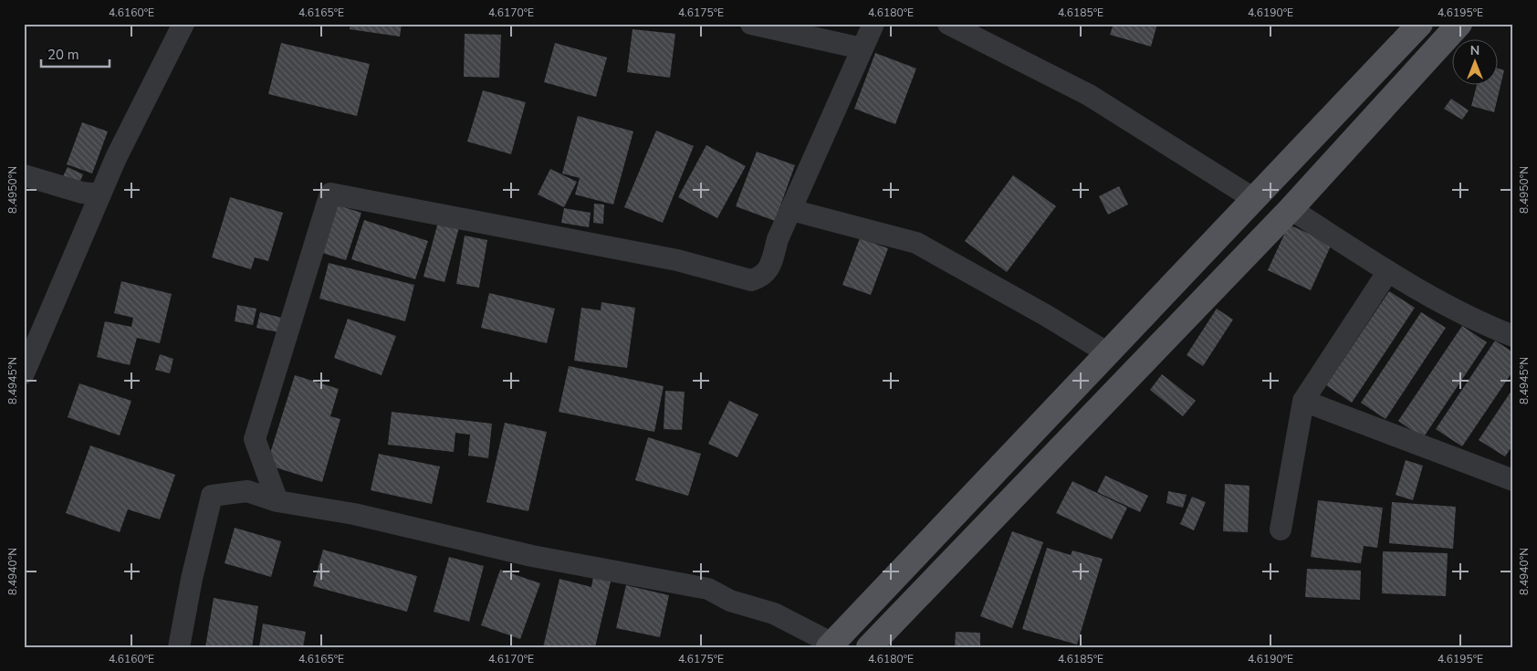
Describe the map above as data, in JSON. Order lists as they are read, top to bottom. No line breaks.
{"scale_bar":"20 m","north":"top","coordinates":["4.6160°E","4.6165°E","4.6170°E","4.6175°E","4.6180°E","4.6185°E","4.6190°E","4.6195°E","8.4950°N","8.4945°N","8.4940°N"]}
